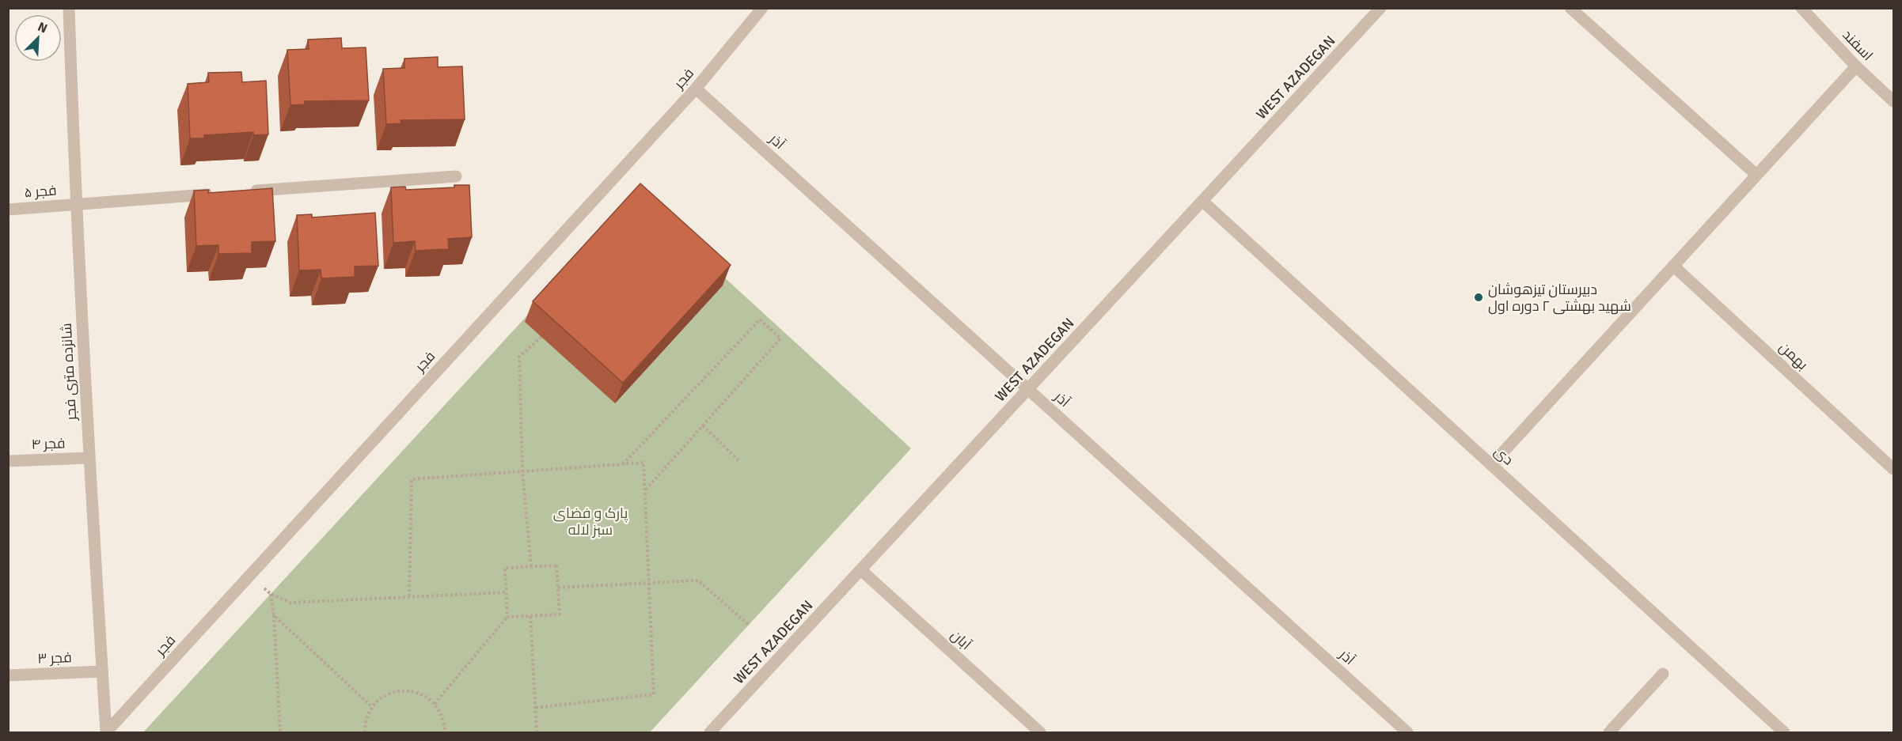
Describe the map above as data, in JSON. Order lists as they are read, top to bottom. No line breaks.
{"streets":{"street":["اسفند","WEST AZADEGAN","فجر","آذر","فجر ۵","بهمن","شانزده متری فجر","فجر ۴","دی","آبان","فجر ۳"]},"crossings":[["WEST AZADEGAN","آذر"],["WEST AZADEGAN","دی"],["WEST AZADEGAN","آبان"],["فجر","آذر"],["فجر","شانزده متری فجر"],["فجر ۵","شانزده متری فجر"],["شانزده متری فجر","فجر ۴"],["شانزده متری فجر","فجر ۳"]],"parks":["پارک و فضای سبز لاله"],"places":["دبیرستان تیزهوشان شهید بهشتی ۲ دوره اول"],"north":"top right"}
